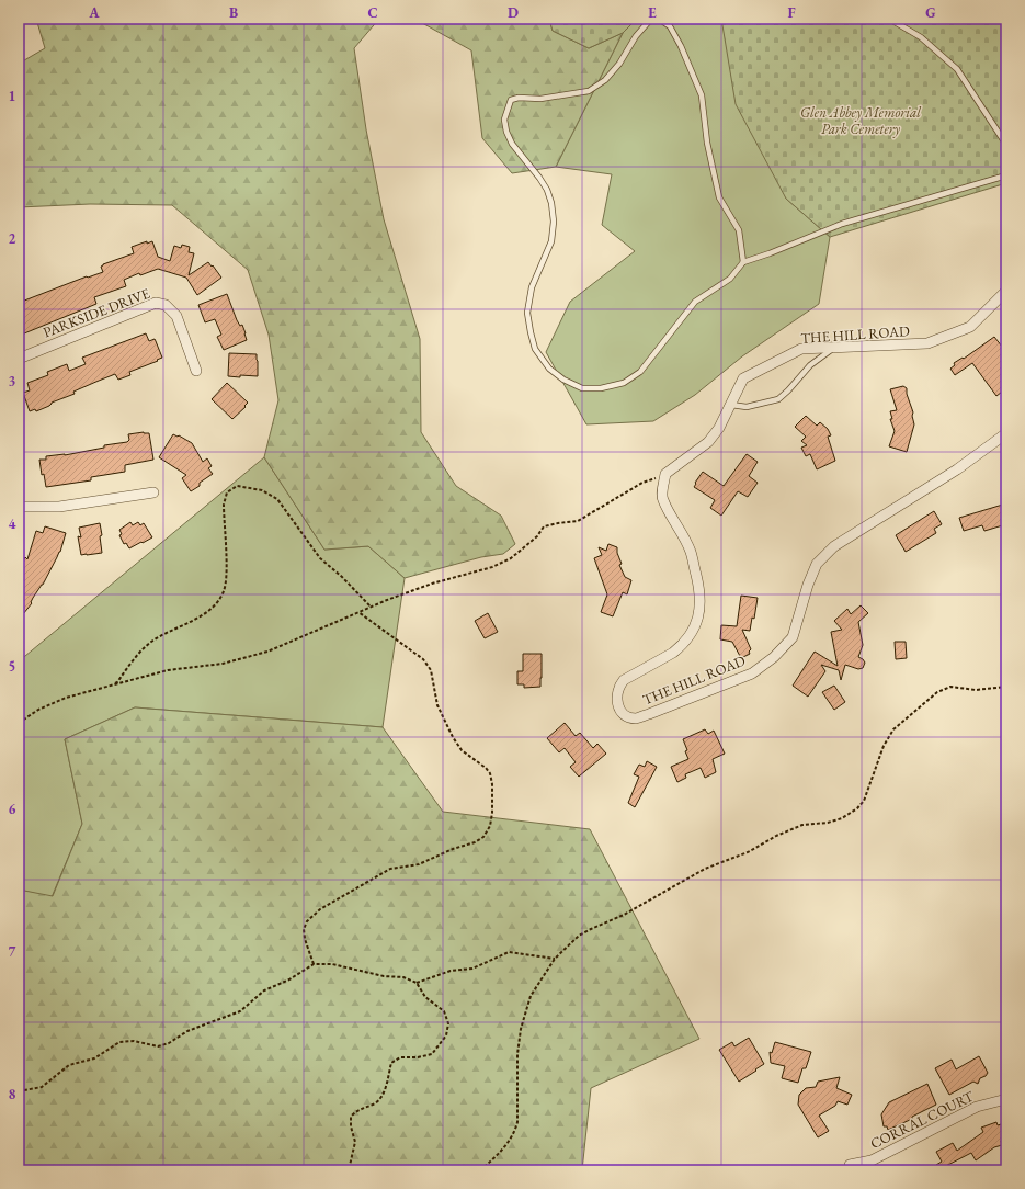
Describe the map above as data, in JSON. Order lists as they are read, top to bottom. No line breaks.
{"streets":{"street":["PARKSIDE DRIVE","THE HILL ROAD","CORRAL COURT"]},"parks":["Glen Abbey Memorial Park Cemetery"],"grid":{"columns":["A","B","C","D","E","F","G"],"rows":["1","2","3","4","5","6","7","8"]}}
